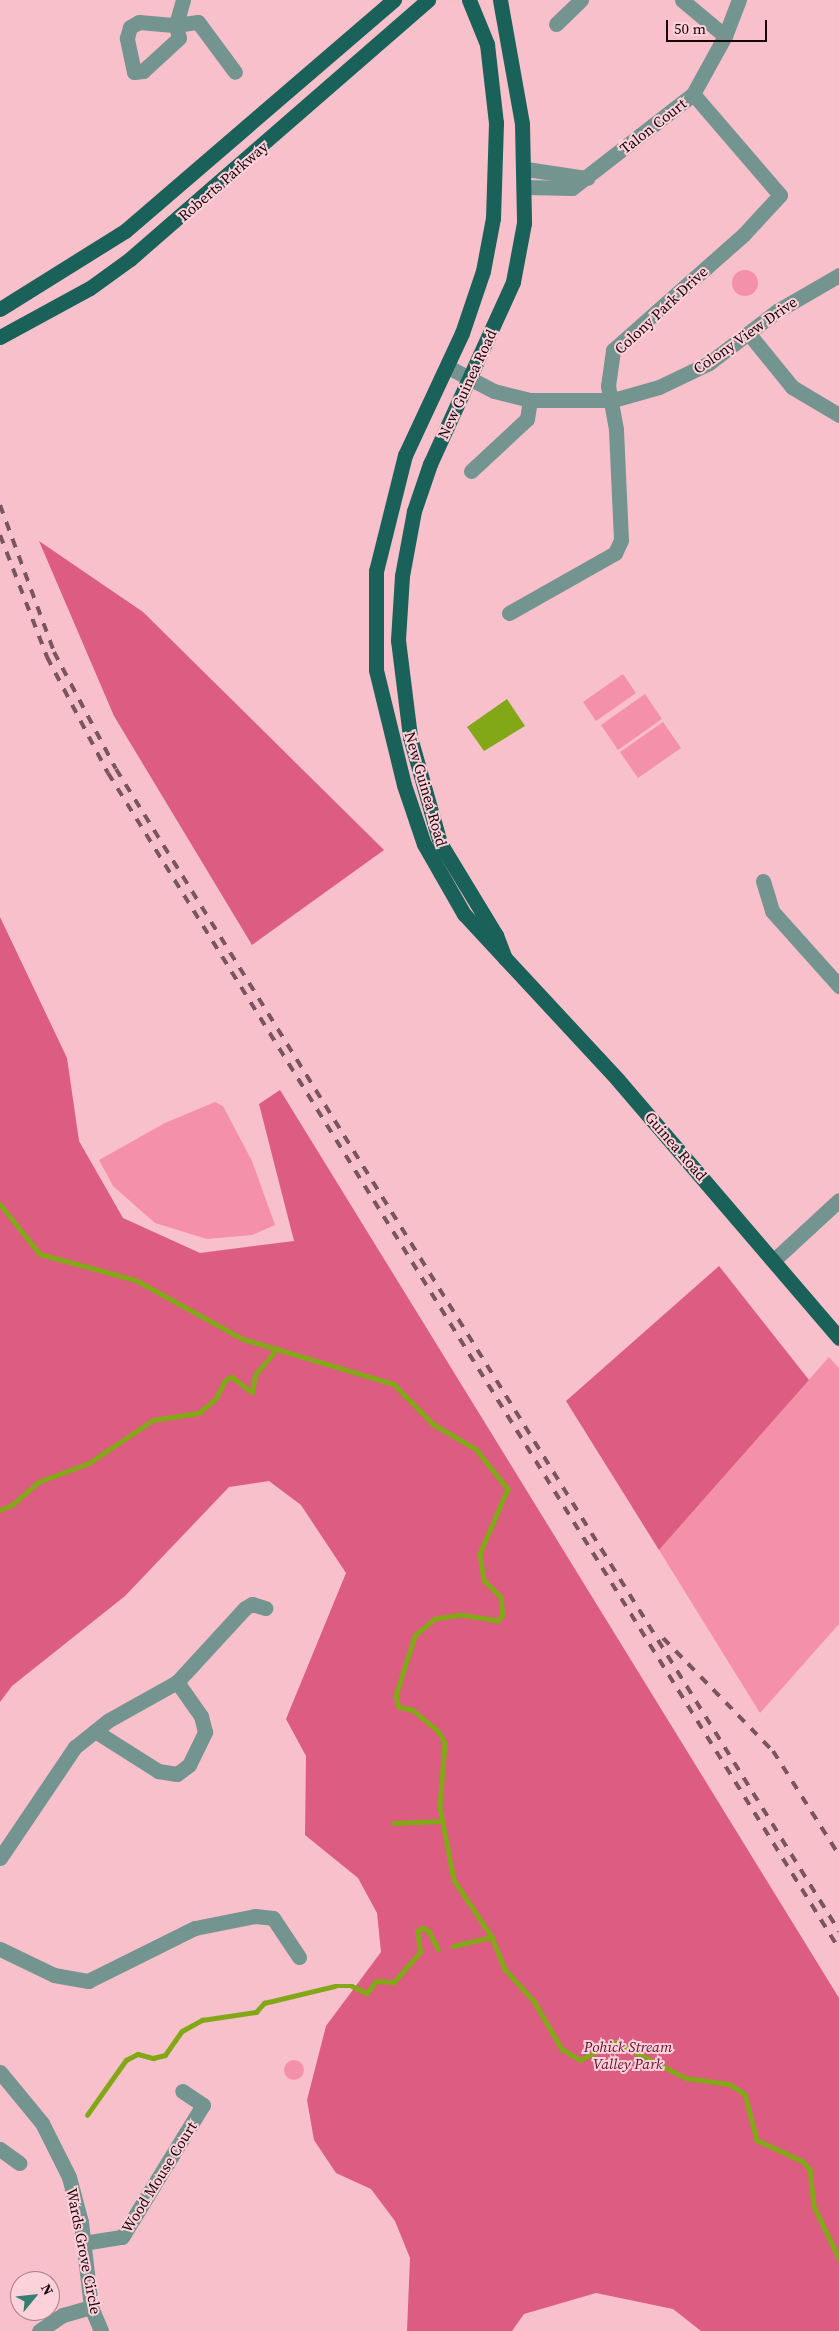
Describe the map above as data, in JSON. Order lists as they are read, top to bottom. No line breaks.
{"streets":{"main road":["Roberts Parkway","New Guinea Road","Guinea Road"],"street":["Talon Court","Colony Park Drive","Colony View Drive","Wood Mouse Court","Wards Grove Circle"]},"crossings":[["Talon Court","Colony Park Drive"],["Talon Court","New Guinea Road"],["Colony Park Drive","Colony View Drive"],["Colony View Drive","New Guinea Road"],["New Guinea Road","Guinea Road"],["Wood Mouse Court","Wards Grove Circle"]],"parks":["Pohick Stream Valley Park"],"scale_bar":"50 m","north":"top right"}
